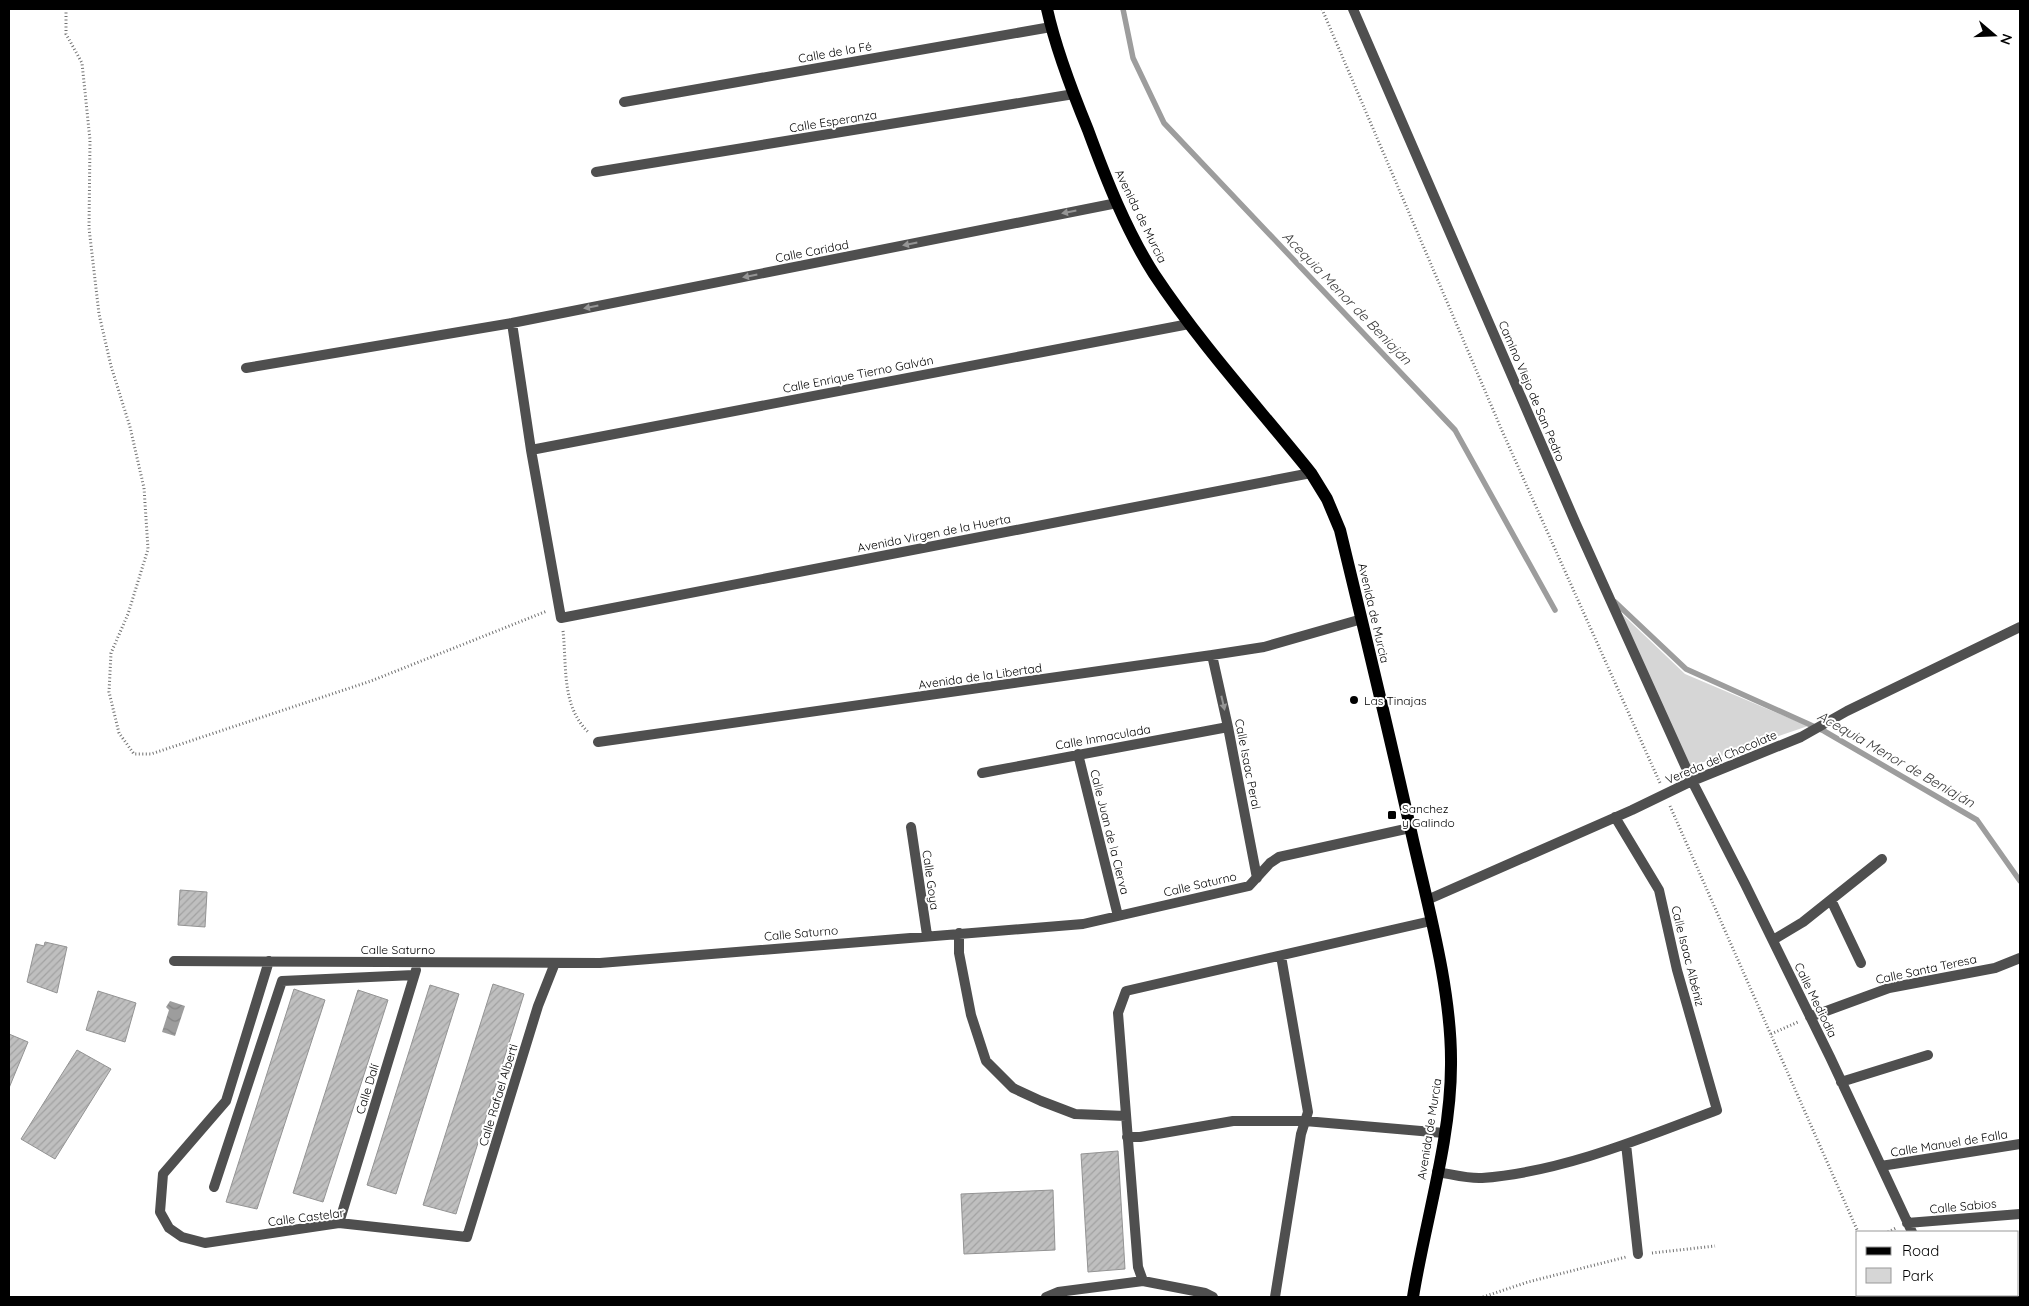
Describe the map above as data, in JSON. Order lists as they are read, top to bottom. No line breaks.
{"streets":{"main road":["Avenida de Murcia"],"street":["Calle de la Fé","Calle Esperanza","Calle Caridad","Calle Enrique Tierno Galván","Camino Viejo de San Pedro","Avenida Virgen de la Huerta","Avenida de la Libertad","Calle Inmaculada","Vereda del Chocolate","Calle Isaac Peral","Calle Juan de la Cierva","Calle Goya","Calle Saturno","Calle Isaac Albéniz","Calle Santa Teresa","Calle Mediodía","Calle Dalí","Calle Rafael Alberti","Calle Manuel de Falla","Calle Sabios","Calle Castelar"]},"crossings":[["Calle de la Fé","Avenida de Murcia"],["Calle Esperanza","Avenida de Murcia"],["Avenida de Murcia","Calle Caridad"],["Avenida de Murcia","Calle Enrique Tierno Galván"],["Avenida de Murcia","Avenida Virgen de la Huerta"],["Avenida de Murcia","Avenida de la Libertad"],["Avenida de Murcia","Vereda del Chocolate"],["Avenida de Murcia","Calle Saturno"],["Camino Viejo de San Pedro","Vereda del Chocolate"],["Camino Viejo de San Pedro","Calle Mediodía"],["Avenida de la Libertad","Calle Isaac Peral"],["Calle Inmaculada","Calle Isaac Peral"],["Calle Inmaculada","Calle Juan de la Cierva"],["Vereda del Chocolate","Calle Isaac Albéniz"],["Vereda del Chocolate","Calle Mediodía"],["Calle Isaac Peral","Calle Saturno"],["Calle Juan de la Cierva","Calle Saturno"],["Calle Goya","Calle Saturno"],["Calle Saturno","Calle Dalí"],["Calle Saturno","Calle Rafael Alberti"],["Calle Saturno","Calle Castelar"],["Calle Santa Teresa","Calle Mediodía"],["Calle Mediodía","Calle Manuel de Falla"],["Calle Mediodía","Calle Sabios"],["Calle Dalí","Calle Castelar"],["Calle Rafael Alberti","Calle Castelar"]],"one_way":["Calle Caridad"],"water":["Acequia Menor de Beniaján"],"places":{"other":["Las Tinajas"],"transit":["Sanchez y Galindo"]},"legend":["Road","Park"],"north":"right"}
